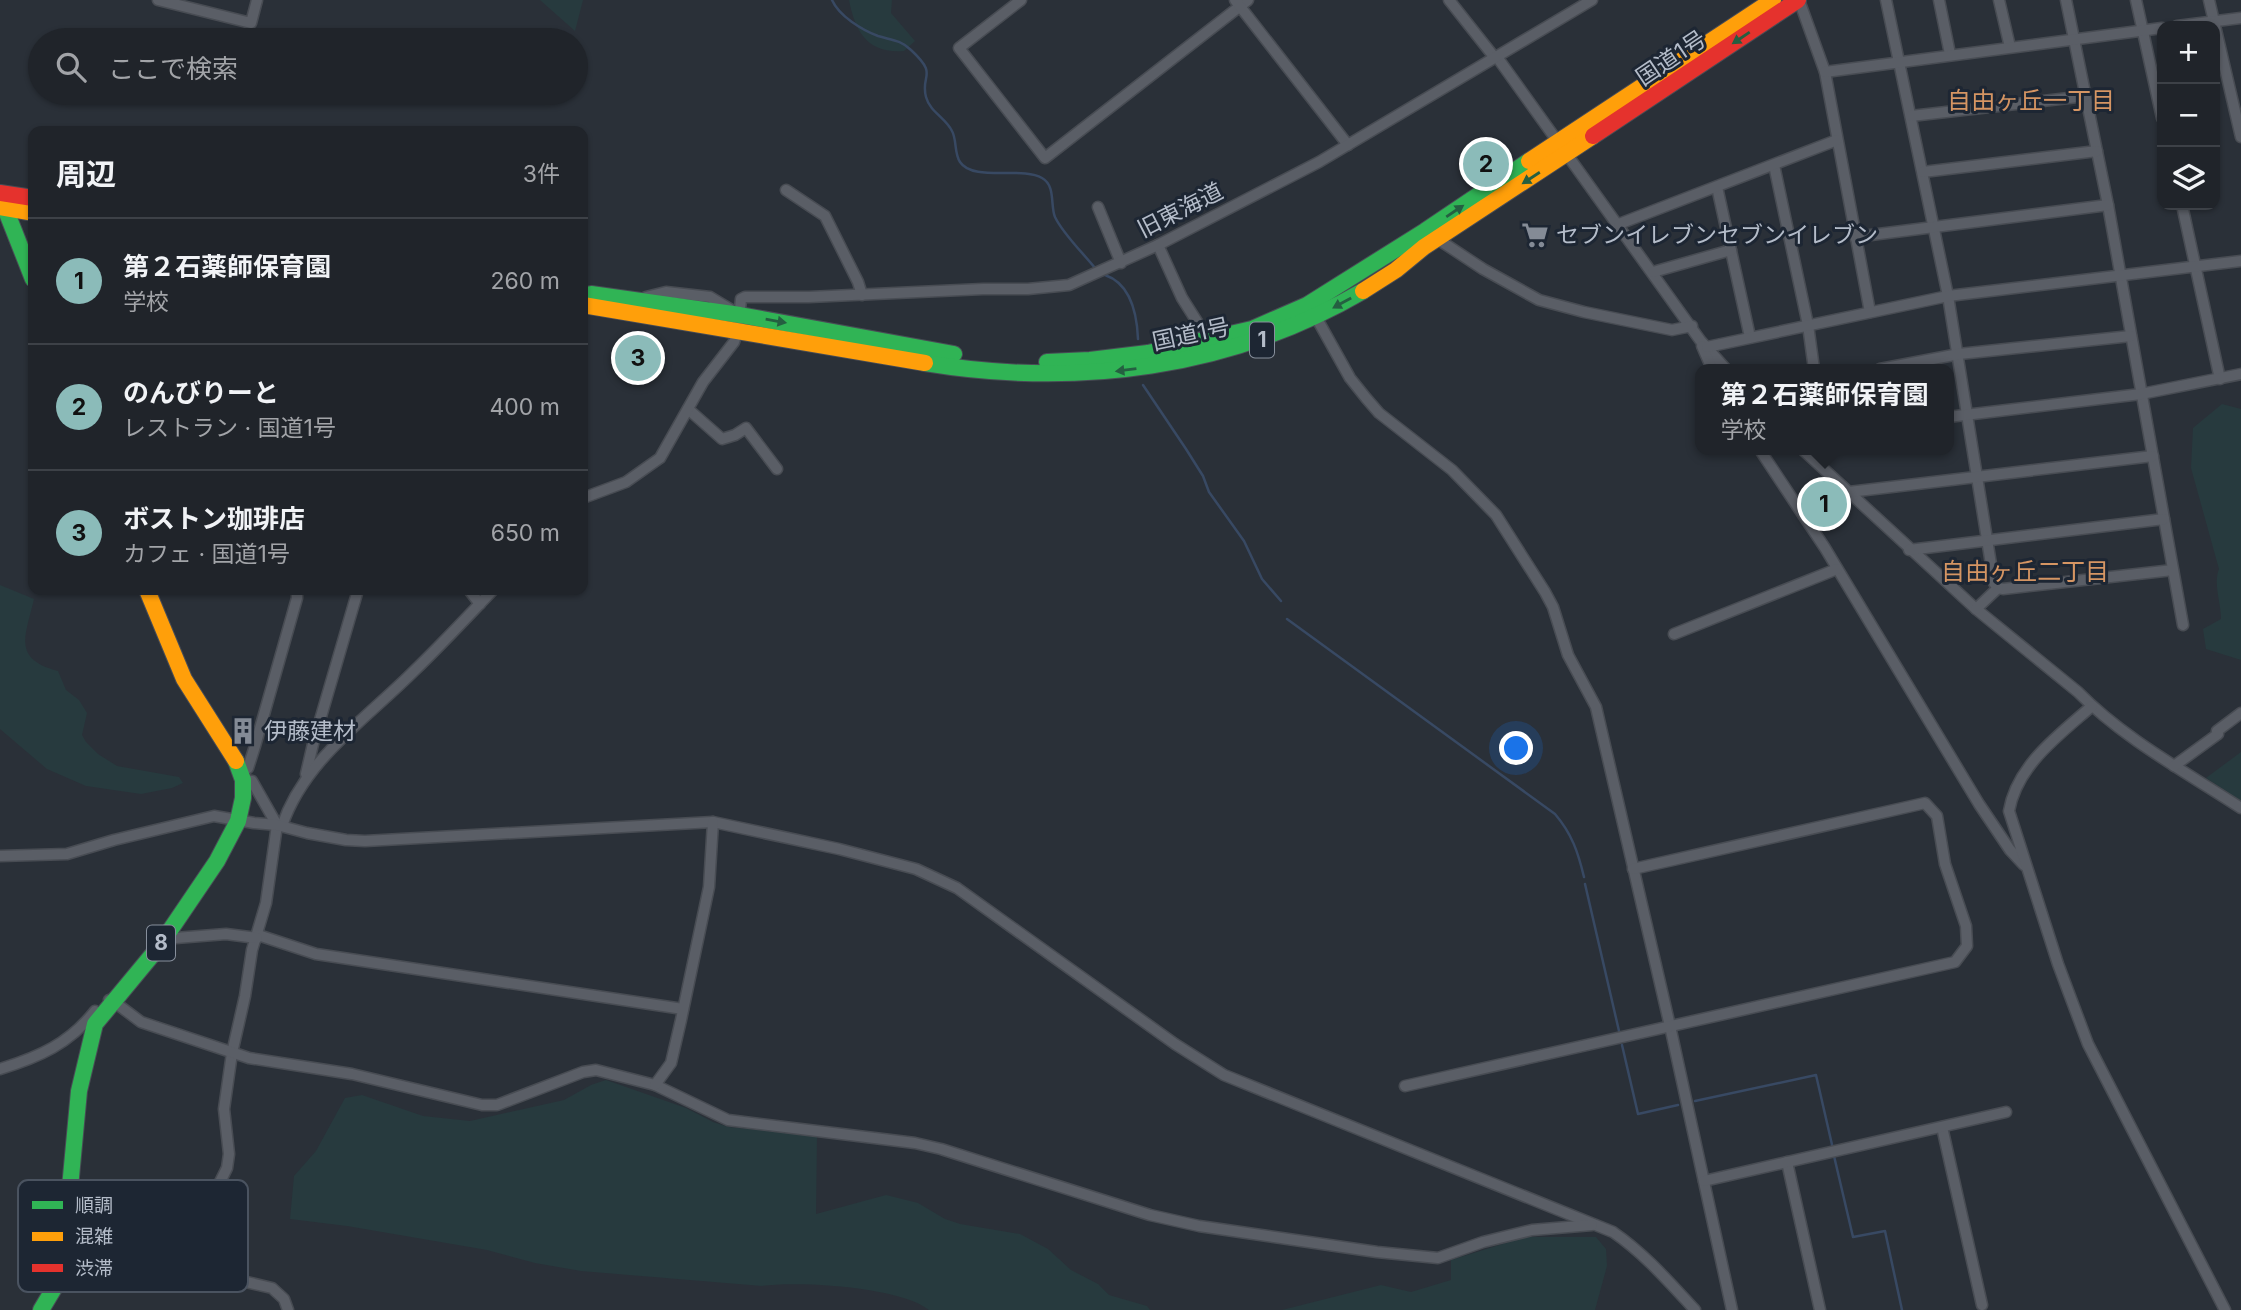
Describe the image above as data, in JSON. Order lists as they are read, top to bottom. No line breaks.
{"streets":{"main road":["国道1号","1","8"],"street":["旧東海道"]},"crossings":[["国道1号","旧東海道"]],"districts":["自由ヶ丘一丁目","自由ヶ丘二丁目"],"places":{"supermarket":["セブンイレブンセブンイレブン"],"building":["伊藤建材"]},"legend":["順調","混雑","渋滞"],"page":{"map_buttons":["+","−"],"search":"ここで検索","heading":["周辺","3件"],"pins":["2","3","1"],"list":[{"mark":"1","name":"第２石薬師保育園","note":"学校","value":"260 m"},{"mark":"2","name":"のんびりーと","note":"レストラン · 国道1号","value":"400 m"},{"mark":"3","name":"ボストン珈琲店","note":"カフェ · 国道1号","value":"650 m"}],"popup":["第２石薬師保育園","学校"]}}
